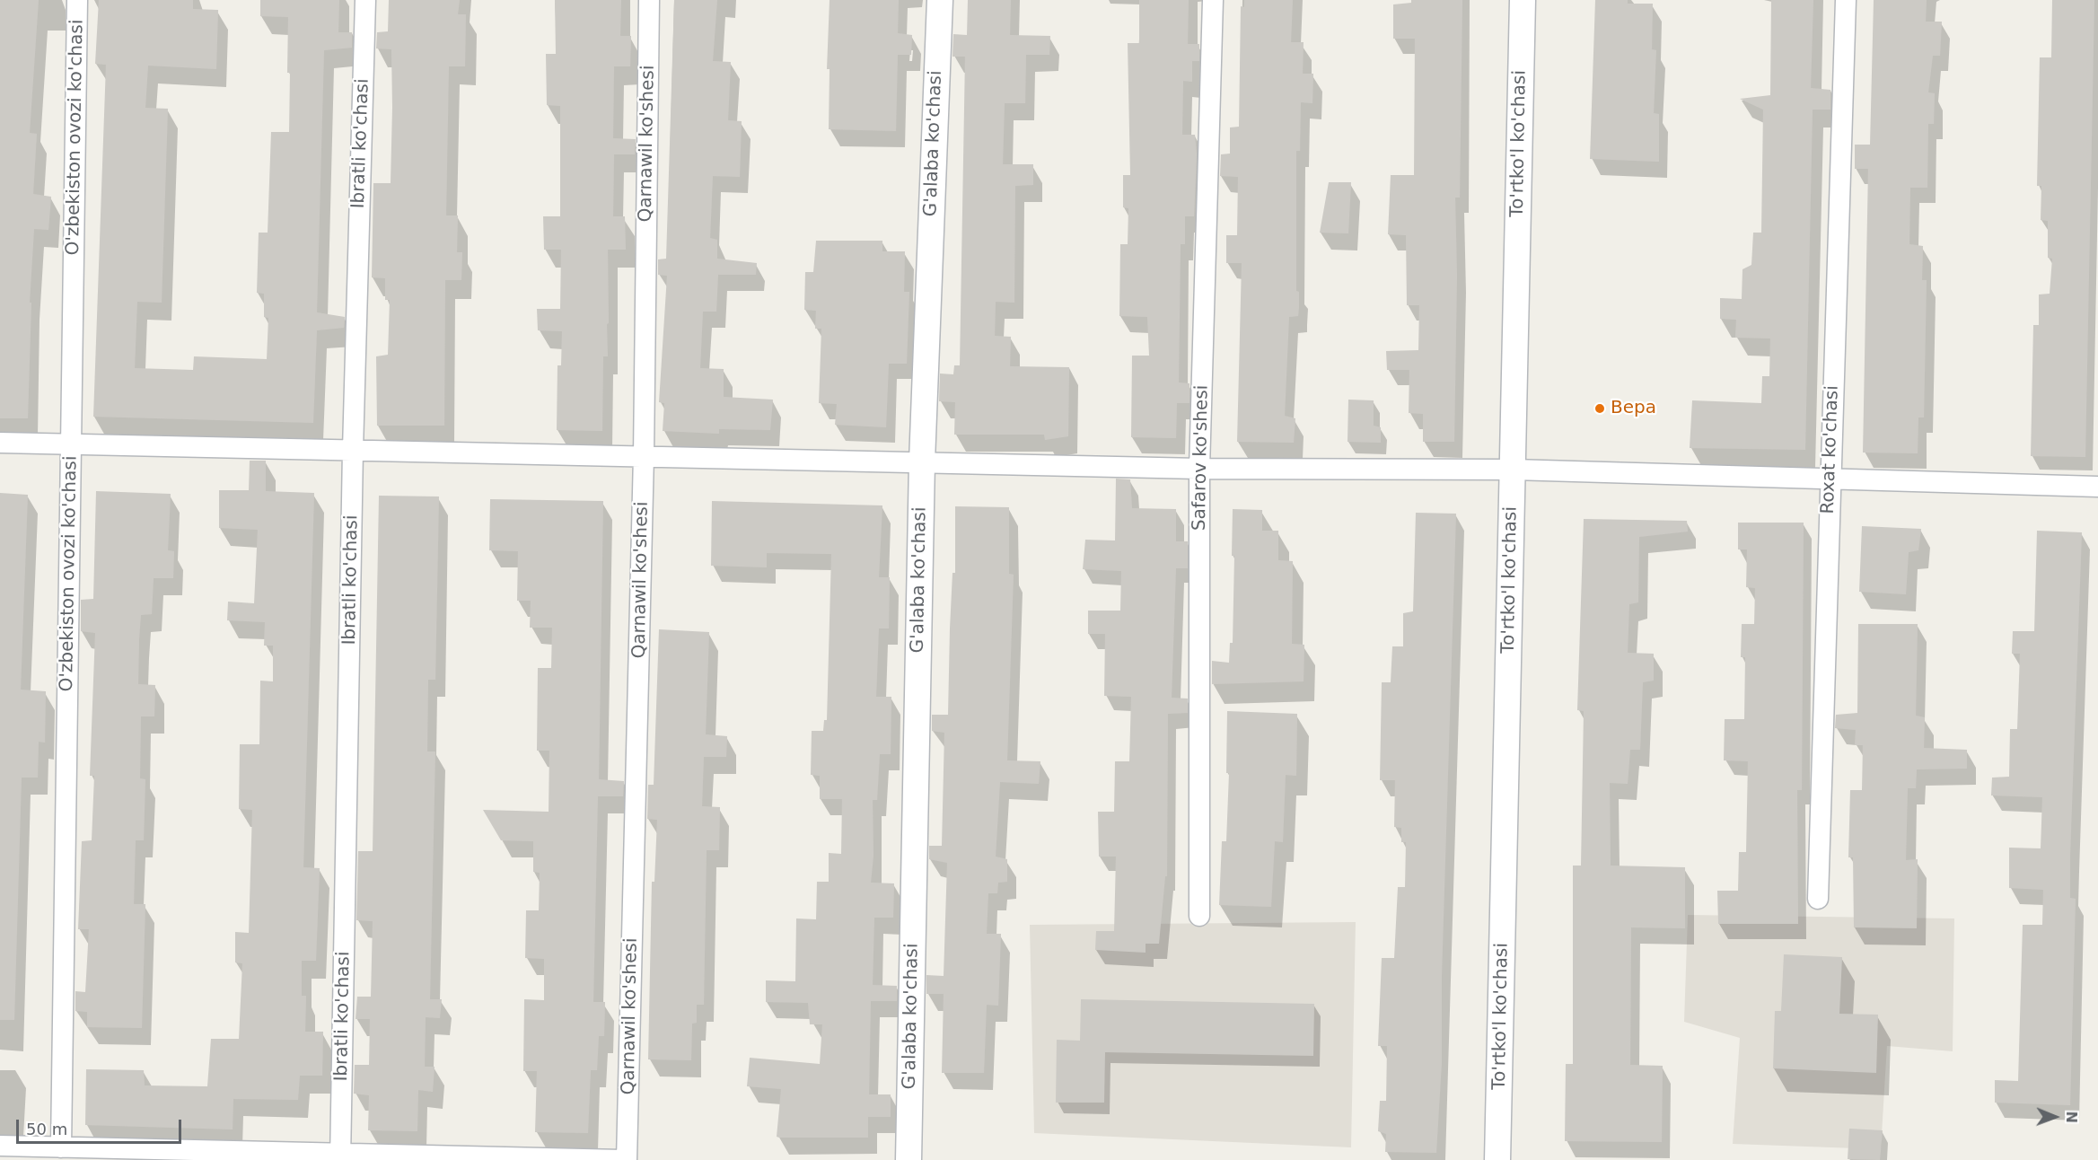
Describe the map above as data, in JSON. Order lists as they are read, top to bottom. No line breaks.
{"streets":{"street":["O'zbekiston ovozi ko'chasi","Ibratli ko'chasi","Qarnawil ko'shesi","G'alaba ko'chasi","To'rtko'l ko'chasi","Roxat ko'chasi","Safarov ko'shesi"]},"places":["Вера"],"scale_bar":"50 m","north":"right"}
